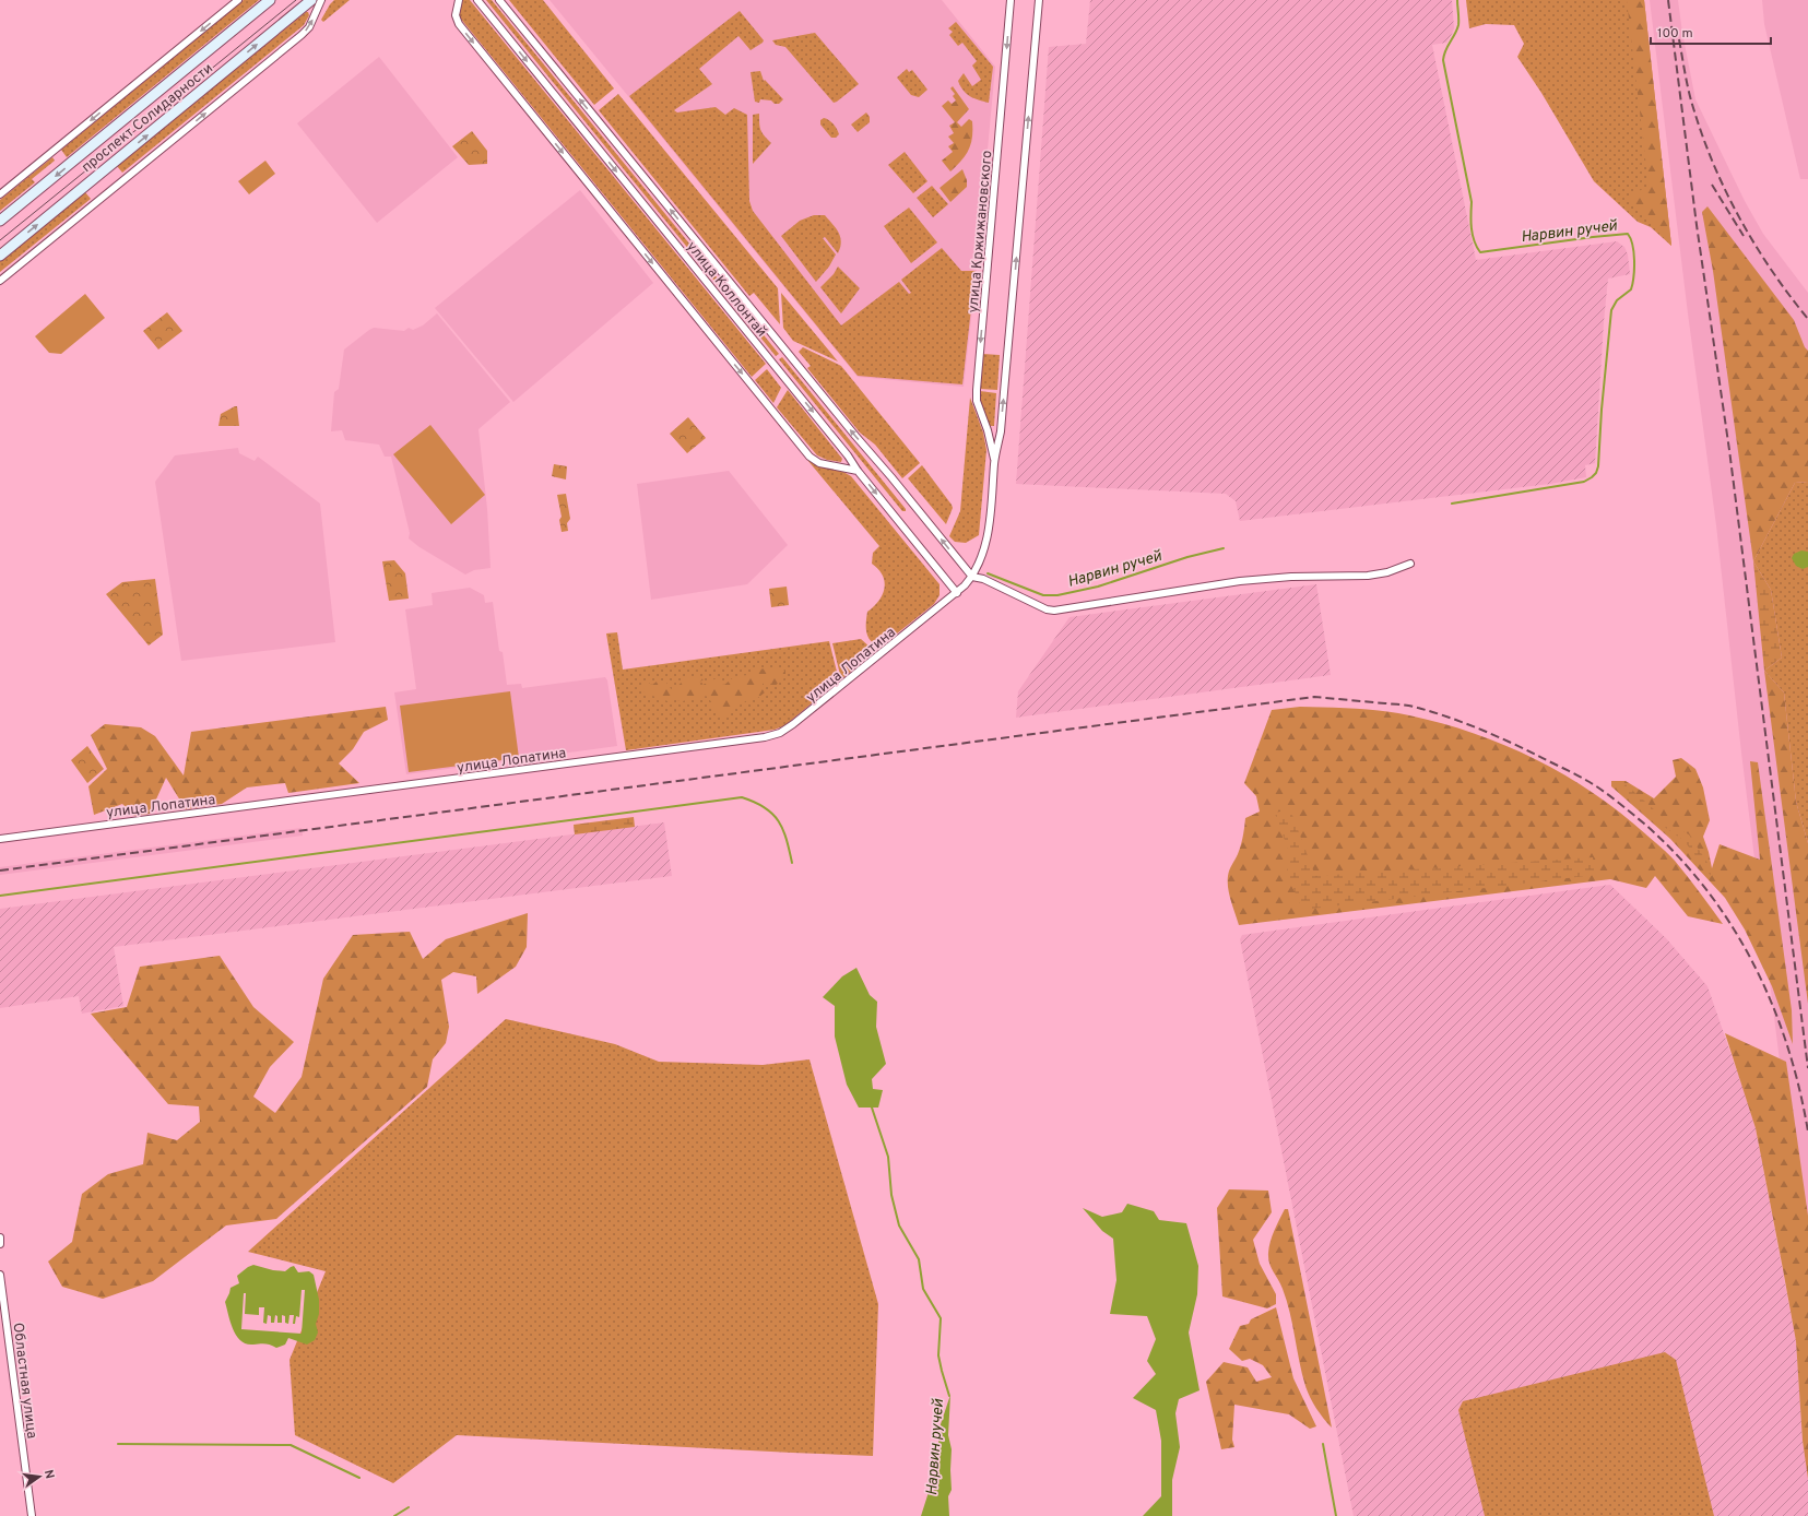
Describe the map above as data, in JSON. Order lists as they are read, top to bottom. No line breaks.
{"streets":{"main road":["проспект Солидарности"],"street":["улица Кржижановского","улица Коллонтай","улица Лопатина","Областная улица"]},"crossings":[["улица Кржижановского","улица Коллонтай"],["улица Кржижановского","улица Лопатина"],["улица Коллонтай","улица Лопатина"]],"water":["Нарвин ручей"],"scale_bar":"100 m","north":"right"}
